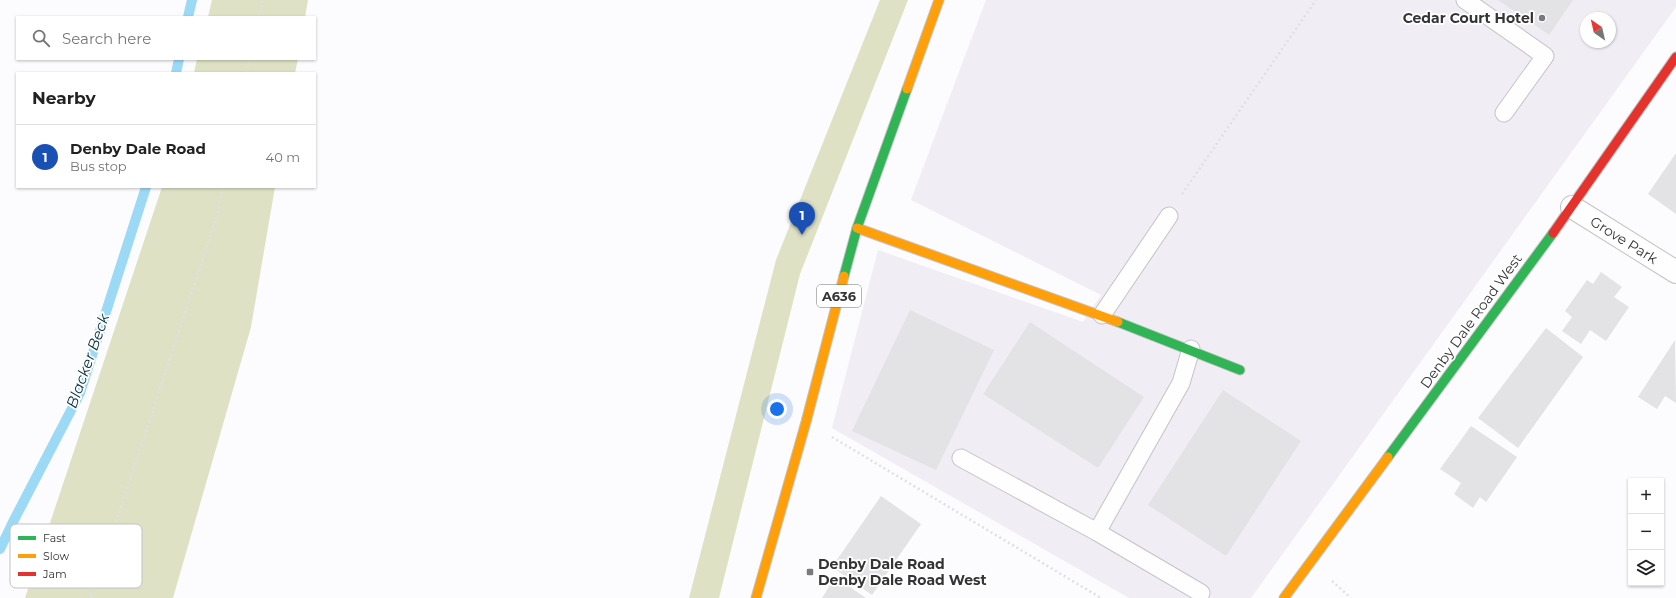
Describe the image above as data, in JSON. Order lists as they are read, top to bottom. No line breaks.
{"streets":{"street":["Grove Park","A636","Denby Dale Road West"]},"crossings":[["Grove Park","Denby Dale Road West"]],"water":["Blacker Beck"],"places":{"other":["Cedar Court Hotel"],"transit":["Denby Dale Road Denby Dale Road West"]},"legend":["Fast","Slow","Jam"],"north":"top left","page":{"search":"Search here","heading":"Nearby","list":[{"mark":"1","name":"Denby Dale Road","note":"Bus stop","value":"40 m"}],"pins":"1","map_buttons":["+","−"]}}
